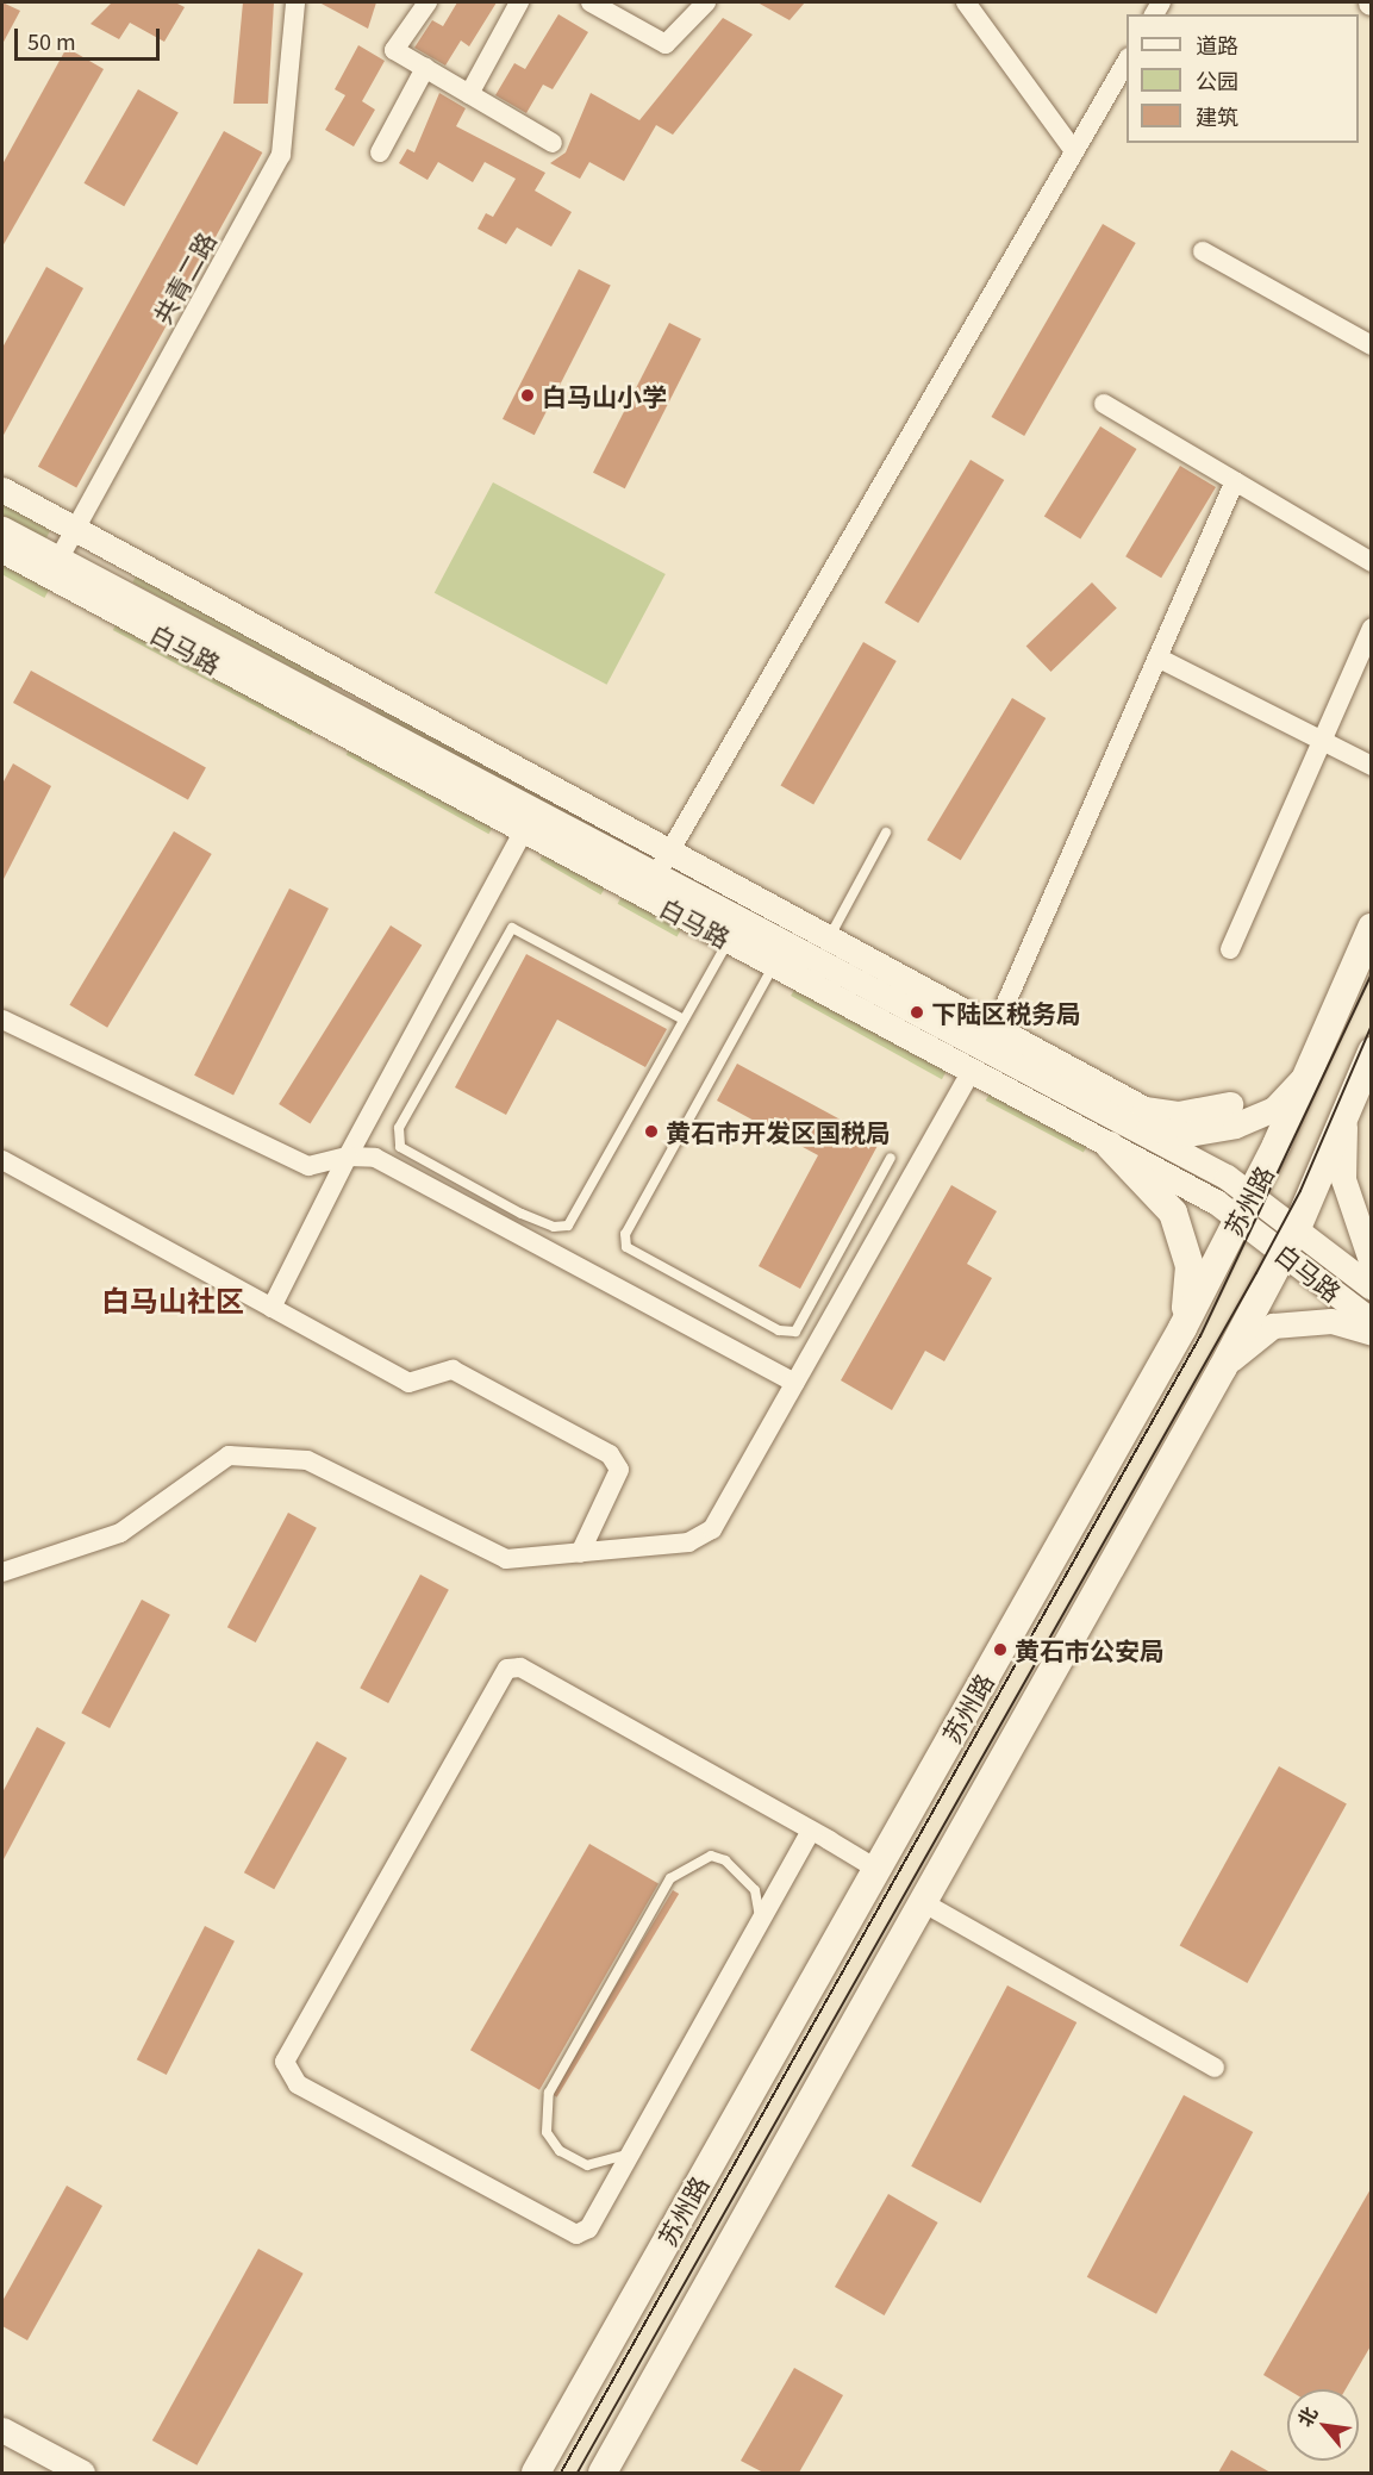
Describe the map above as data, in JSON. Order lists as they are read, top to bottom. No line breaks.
{"streets":{"main road":["苏州路"],"street":["共青二路","白马路"]},"crossings":[["共青二路","白马路"],["白马路","苏州路"]],"districts":["白马山社区"],"places":["白马山小学","下陆区税务局","黄石市开发区国税局","黄石市公安局"],"legend":["道路","公园","建筑"],"scale_bar":"50 m","north":"top left"}
